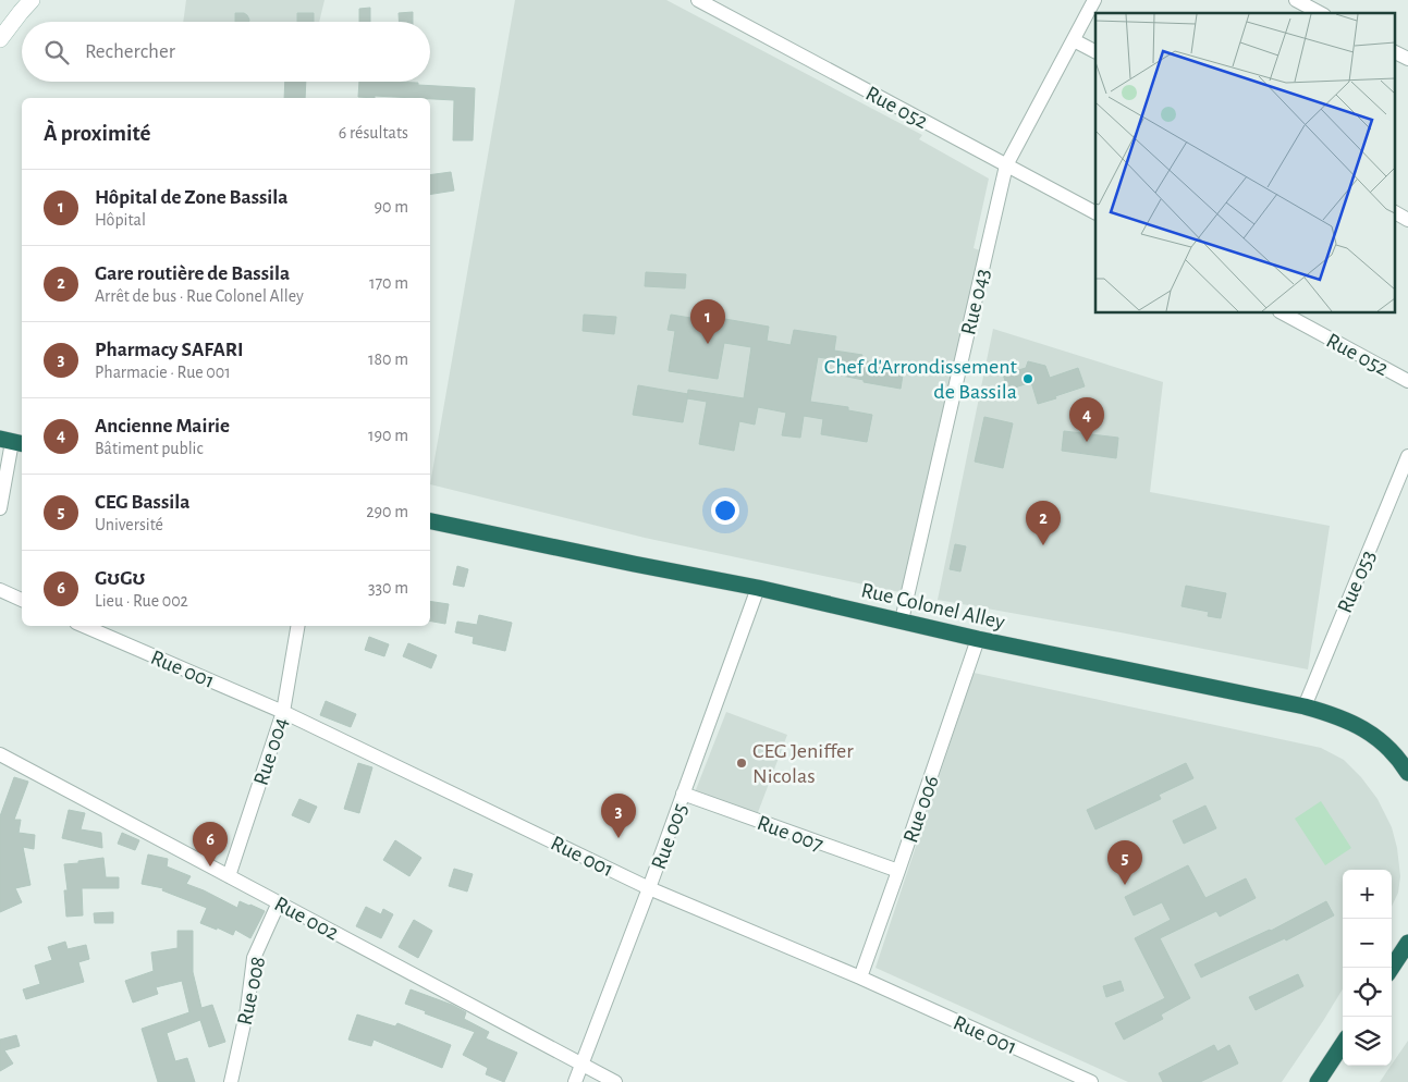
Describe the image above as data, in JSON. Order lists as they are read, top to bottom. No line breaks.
{"streets":{"highway":["Rue Colonel Alley"],"street":["Rue 052","Rue 043","Rue 053","Rue 001","Rue 004","Rue 006","Rue 007","Rue 005","Rue 002","Rue 008"]},"crossings":[["Rue 052","Rue 043"],["Rue 043","Rue Colonel Alley"],["Rue 053","Rue Colonel Alley"],["Rue Colonel Alley","Rue 006"],["Rue Colonel Alley","Rue 005"],["Rue 001","Rue 004"],["Rue 001","Rue 006"],["Rue 001","Rue 005"],["Rue 004","Rue 002"],["Rue 006","Rue 007"],["Rue 007","Rue 005"],["Rue 005","Rue 002"],["Rue 002","Rue 008"]],"places":["Chef d'Arrondissement de Bassila","CEG Jeniffer Nicolas"],"page":{"search":"Rechercher","heading":["À proximité","6 résultats"],"list":[{"mark":"1","name":"Hôpital de Zone Bassila","note":"Hôpital","value":"90 m"},{"mark":"2","name":"Gare routière de Bassila","note":"Arrêt de bus · Rue Colonel Alley","value":"170 m"},{"mark":"3","name":"Pharmacy SAFARI","note":"Pharmacie · Rue 001","value":"180 m"},{"mark":"4","name":"Ancienne Mairie","note":"Bâtiment public","value":"190 m"},{"mark":"5","name":"CEG Bassila","note":"Université","value":"290 m"},{"mark":"6","name":"GʊGʊ","note":"Lieu · Rue 002","value":"330 m"}],"pins":["1","4","2","3","6","5"],"map_buttons":["+","−"]}}
